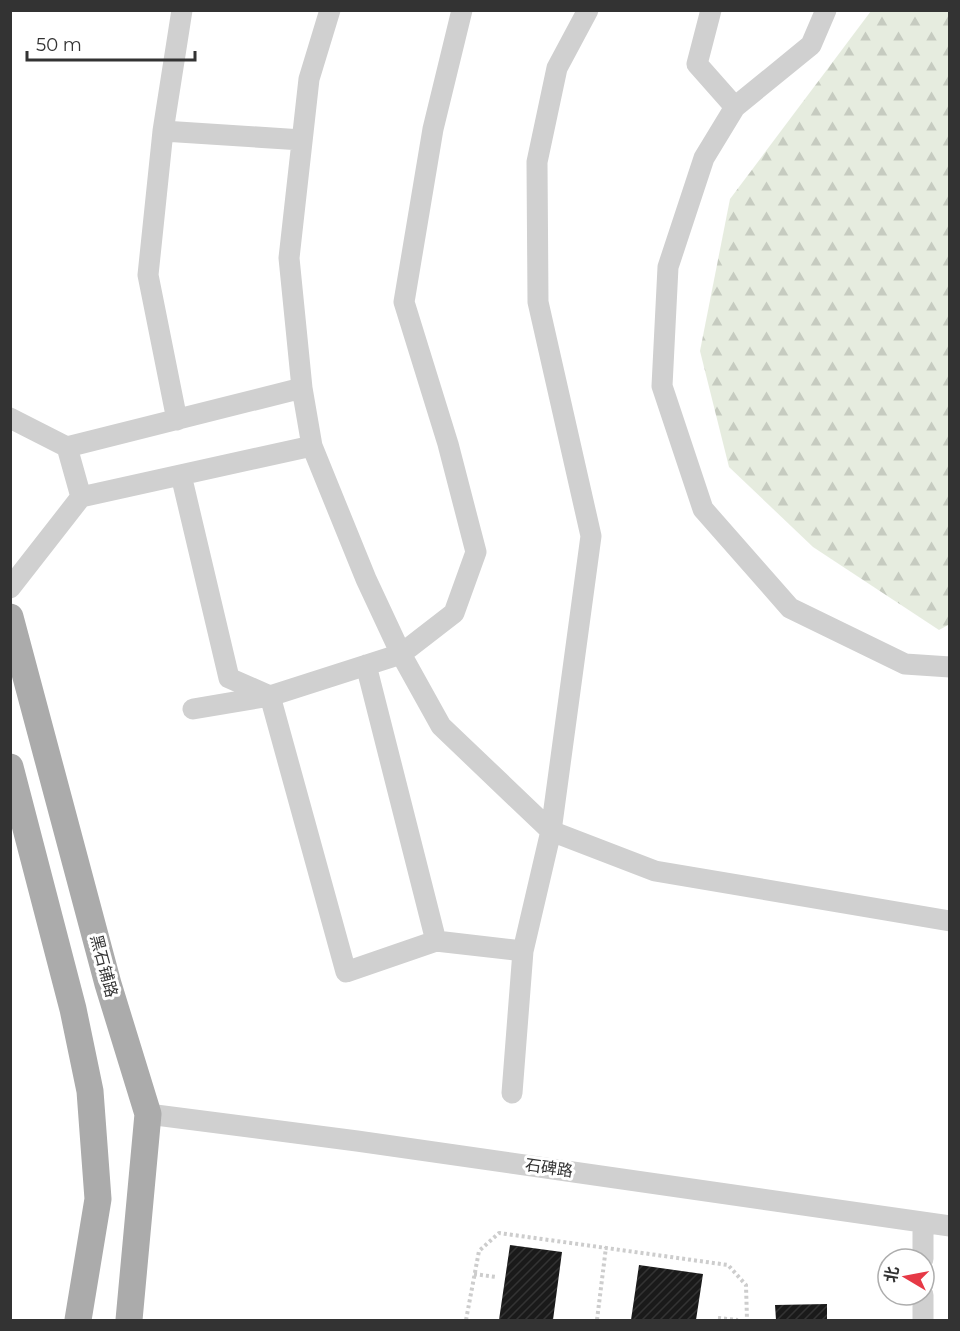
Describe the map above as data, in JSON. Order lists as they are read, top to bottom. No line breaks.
{"streets":{"main road":["黑石铺路"],"street":["石碑路"]},"crossings":[["黑石铺路","石碑路"]],"scale_bar":"50 m","north":"left"}
